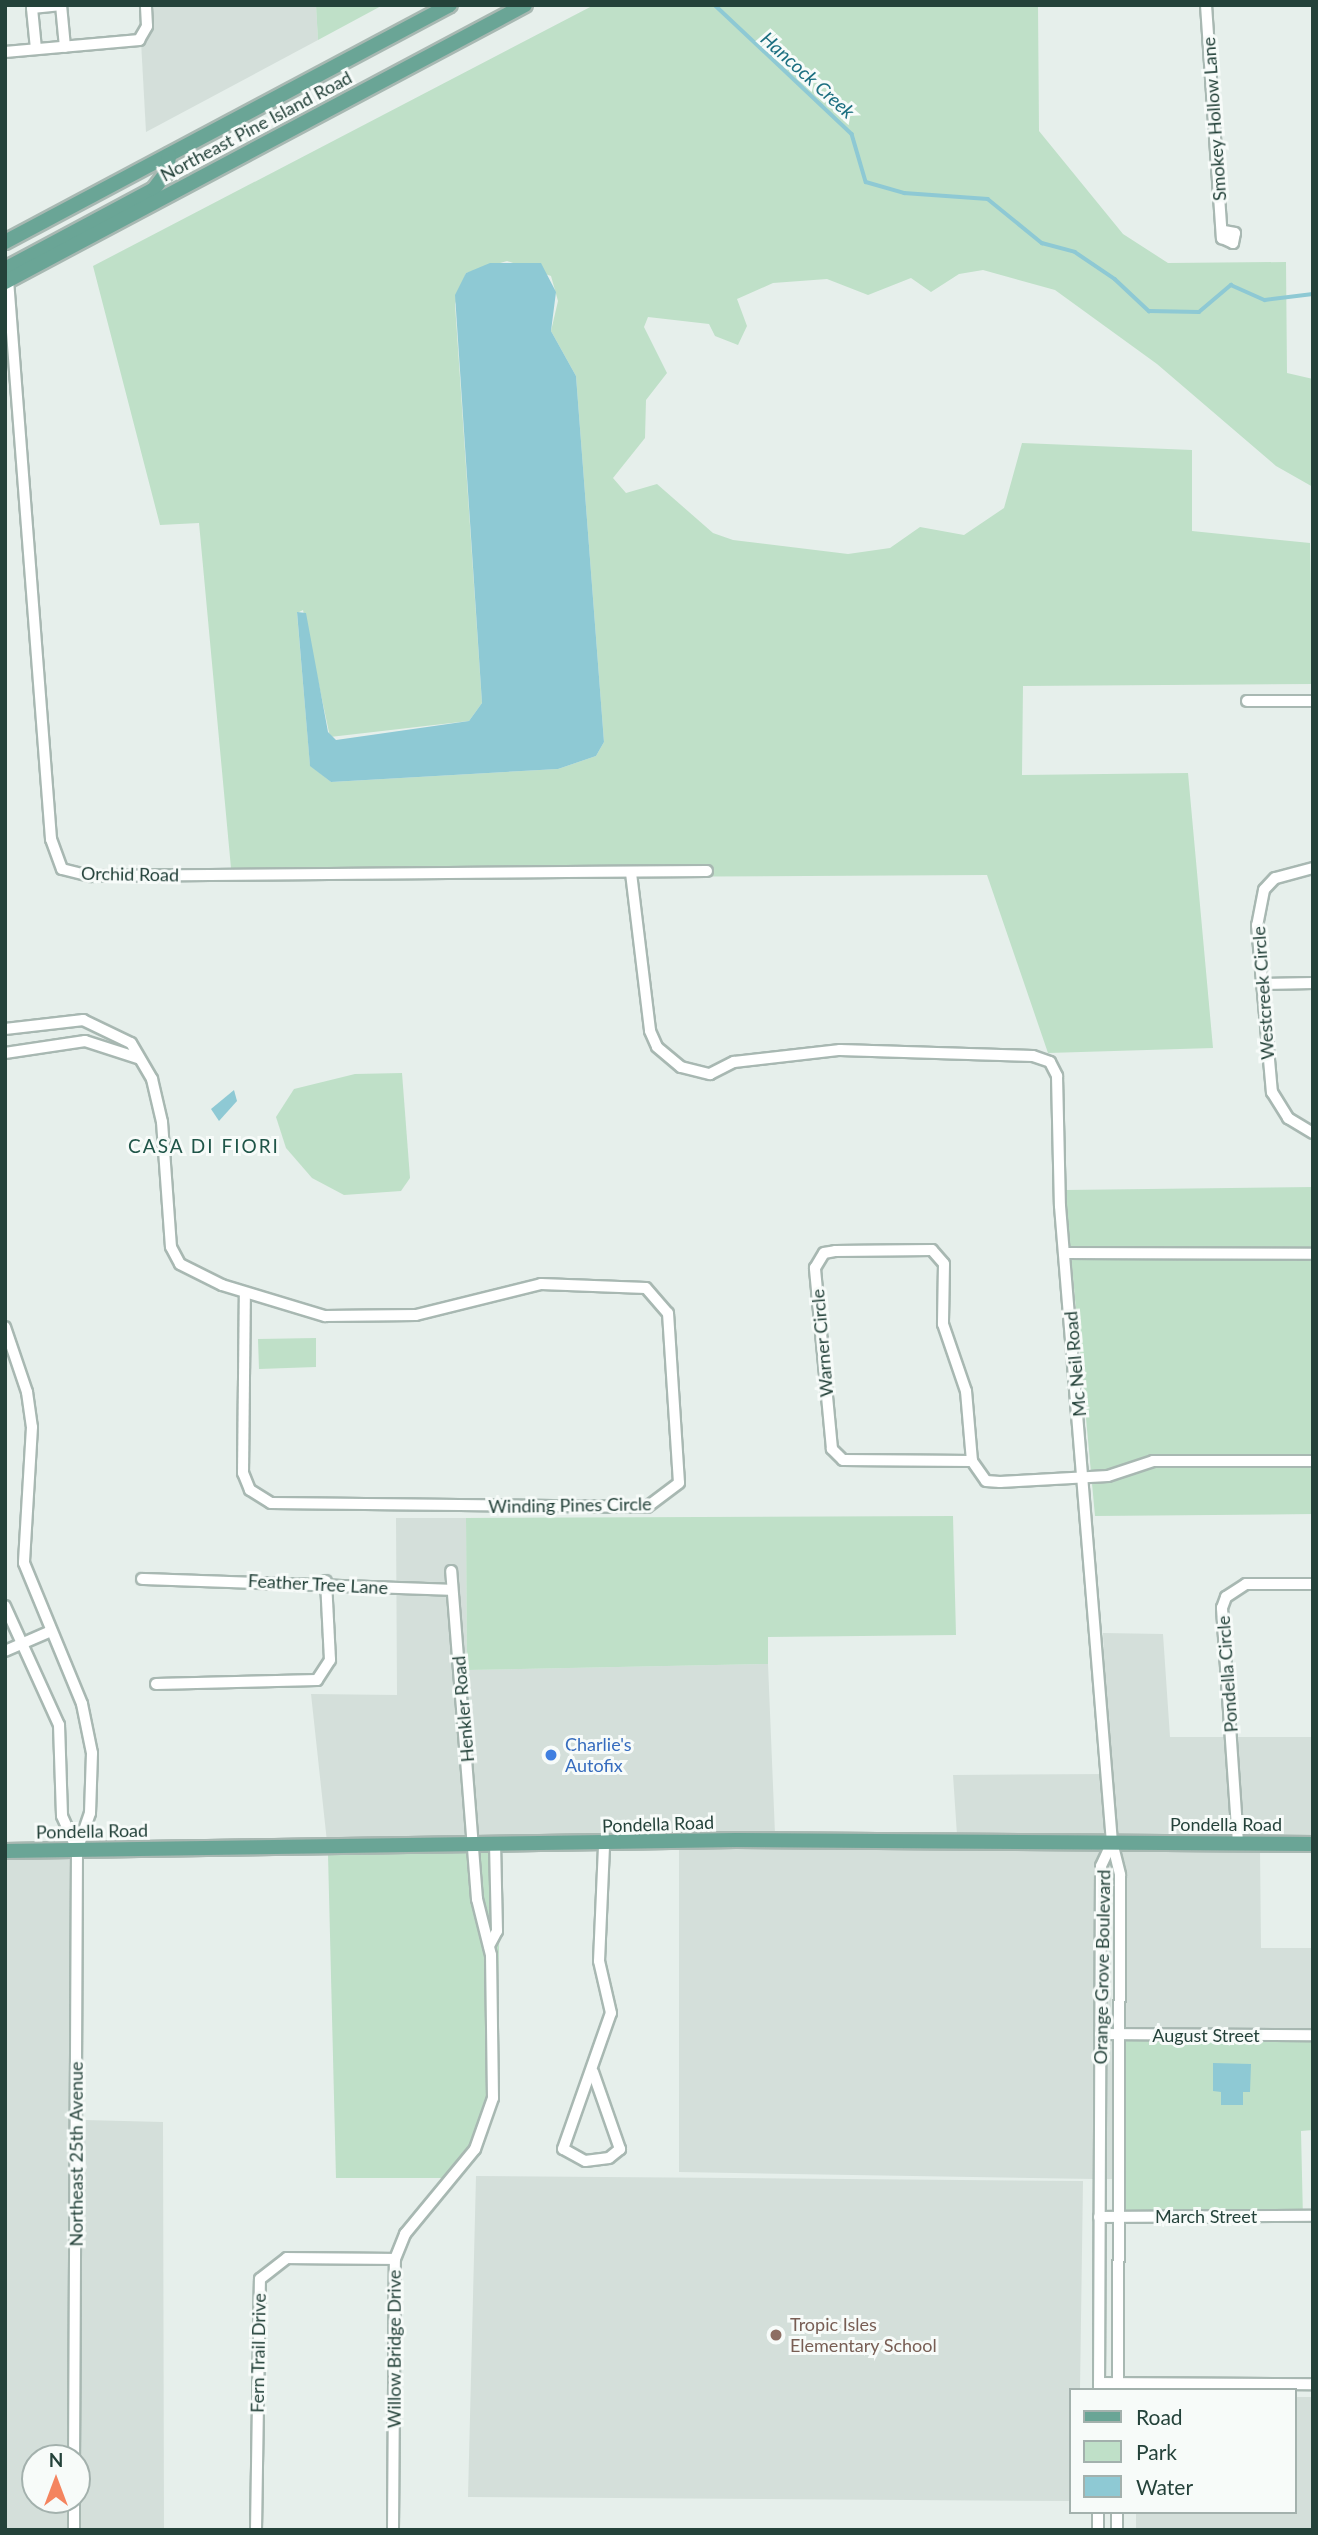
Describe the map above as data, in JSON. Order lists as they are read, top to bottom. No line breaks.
{"streets":{"main road":["Northeast Pine Island Road","Pondella Road"],"street":["Smokey Hollow Lane","Orchid Road","Westcreek Circle","Warner Circle","Mc Neil Road","Winding Pines Circle","Feather Tree Lane","Pondella Circle","Henkler Road","Orange Grove Boulevard","August Street","Northeast 25th Avenue","March Street","Willow Bridge Drive","Fern Trail Drive"]},"crossings":[["Northeast Pine Island Road","Orchid Road"],["Orchid Road","Mc Neil Road"],["Mc Neil Road","Pondella Road"],["Mc Neil Road","Orange Grove Boulevard"],["Feather Tree Lane","Henkler Road"],["Pondella Circle","Pondella Road"],["Henkler Road","Pondella Road"],["Henkler Road","Willow Bridge Drive"],["Pondella Road","Orange Grove Boulevard"],["Pondella Road","Northeast 25th Avenue"],["Pondella Road","Willow Bridge Drive"],["Orange Grove Boulevard","August Street"],["Orange Grove Boulevard","March Street"],["Willow Bridge Drive","Fern Trail Drive"]],"districts":["CASA DI FIORI"],"water":["Hancock Creek"],"places":["Charlie's Autofix","Tropic Isles Elementary School"],"legend":["Road","Park","Water"],"north":"top"}
